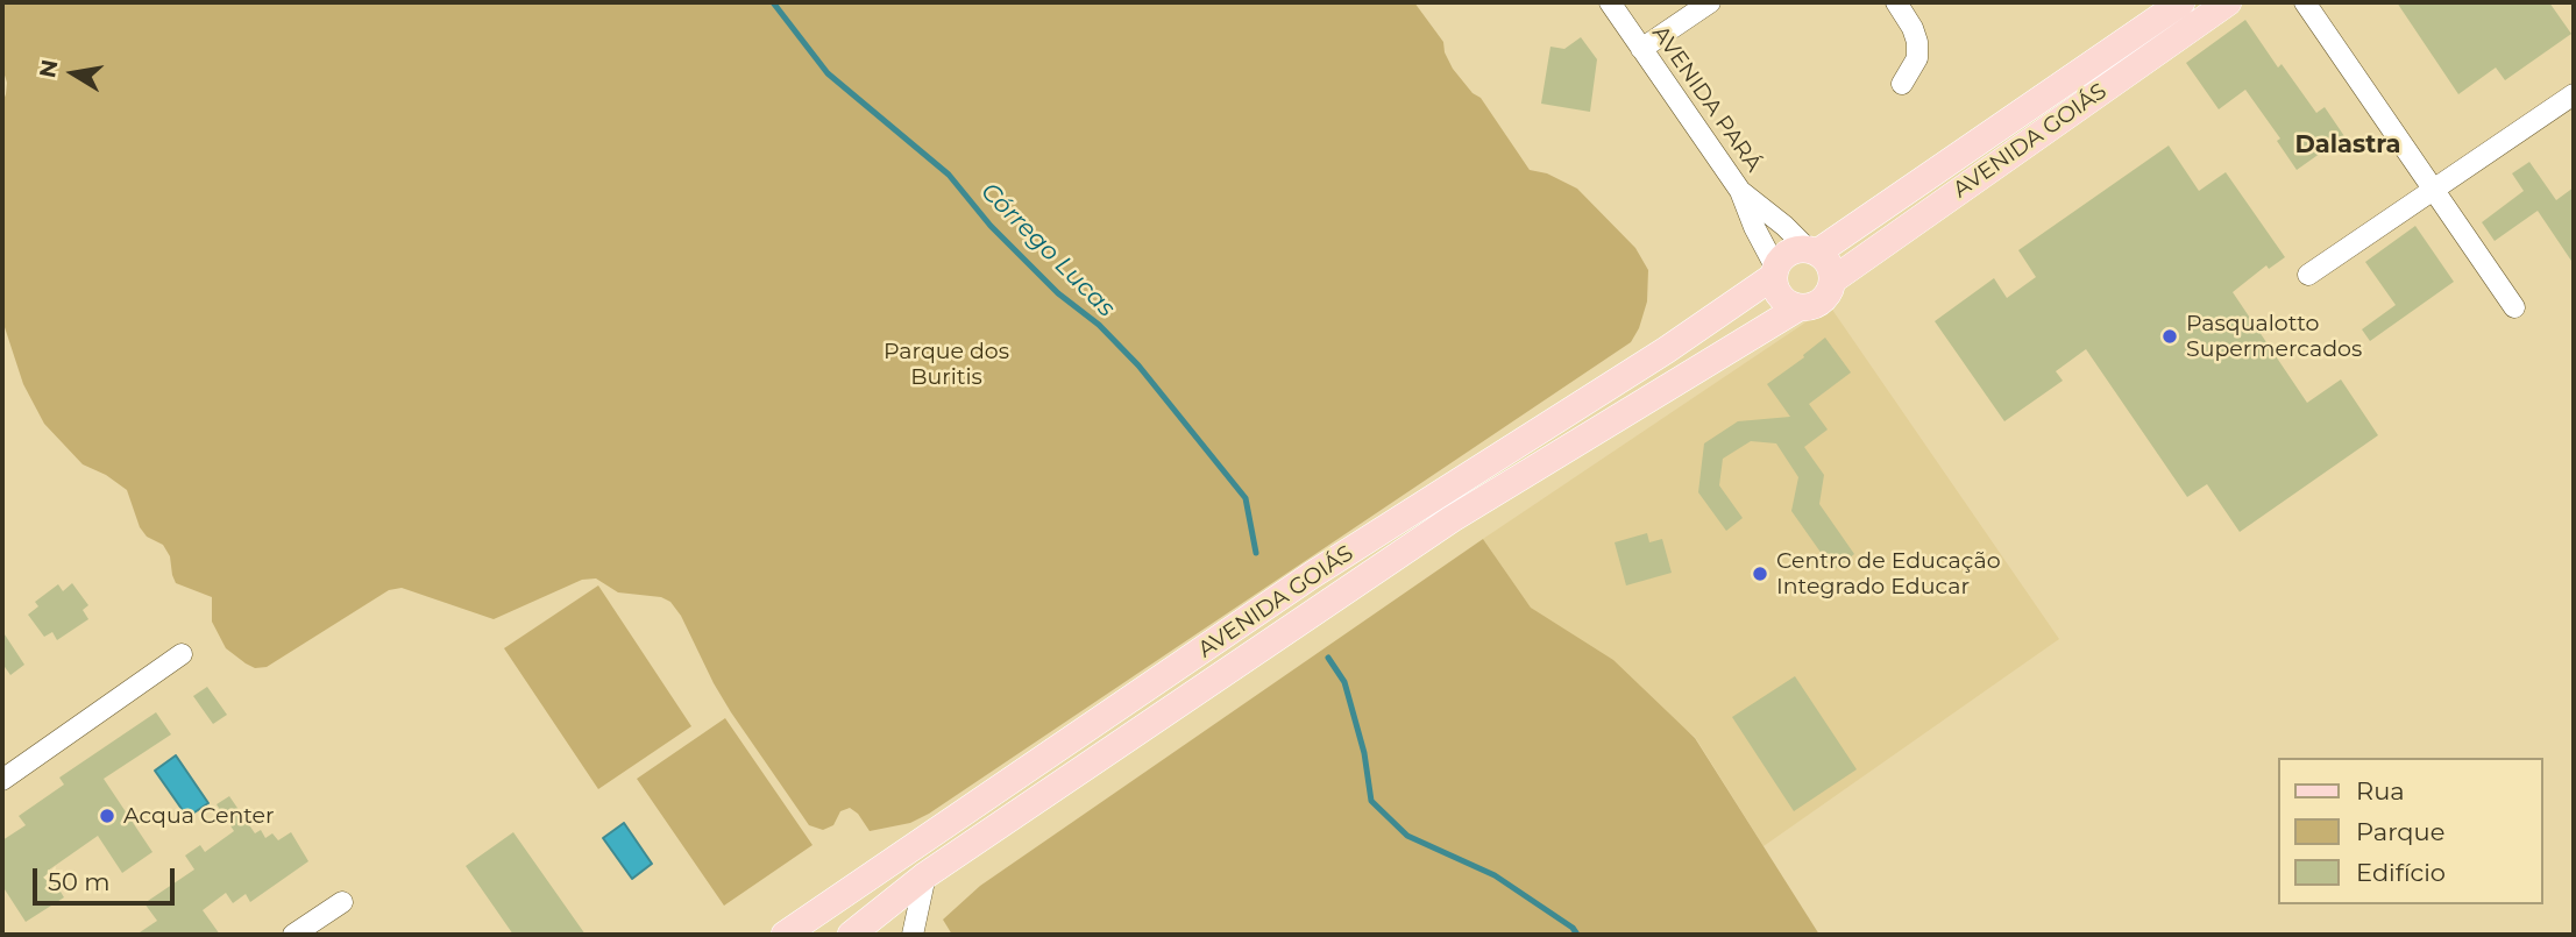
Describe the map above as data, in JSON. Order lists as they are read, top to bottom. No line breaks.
{"streets":{"main road":["AVENIDA GOIÁS"],"street":["AVENIDA PARÁ"]},"crossings":[["AVENIDA PARÁ","AVENIDA GOIÁS"]],"districts":["Dalastra"],"water":["Córrego Lucas"],"parks":["Parque dos Buritis"],"places":["Pasqualotto Supermercados","Centro de Educação Integrado Educar","Acqua Center"],"legend":["Rua","Parque","Edifício"],"scale_bar":"50 m","north":"left"}
